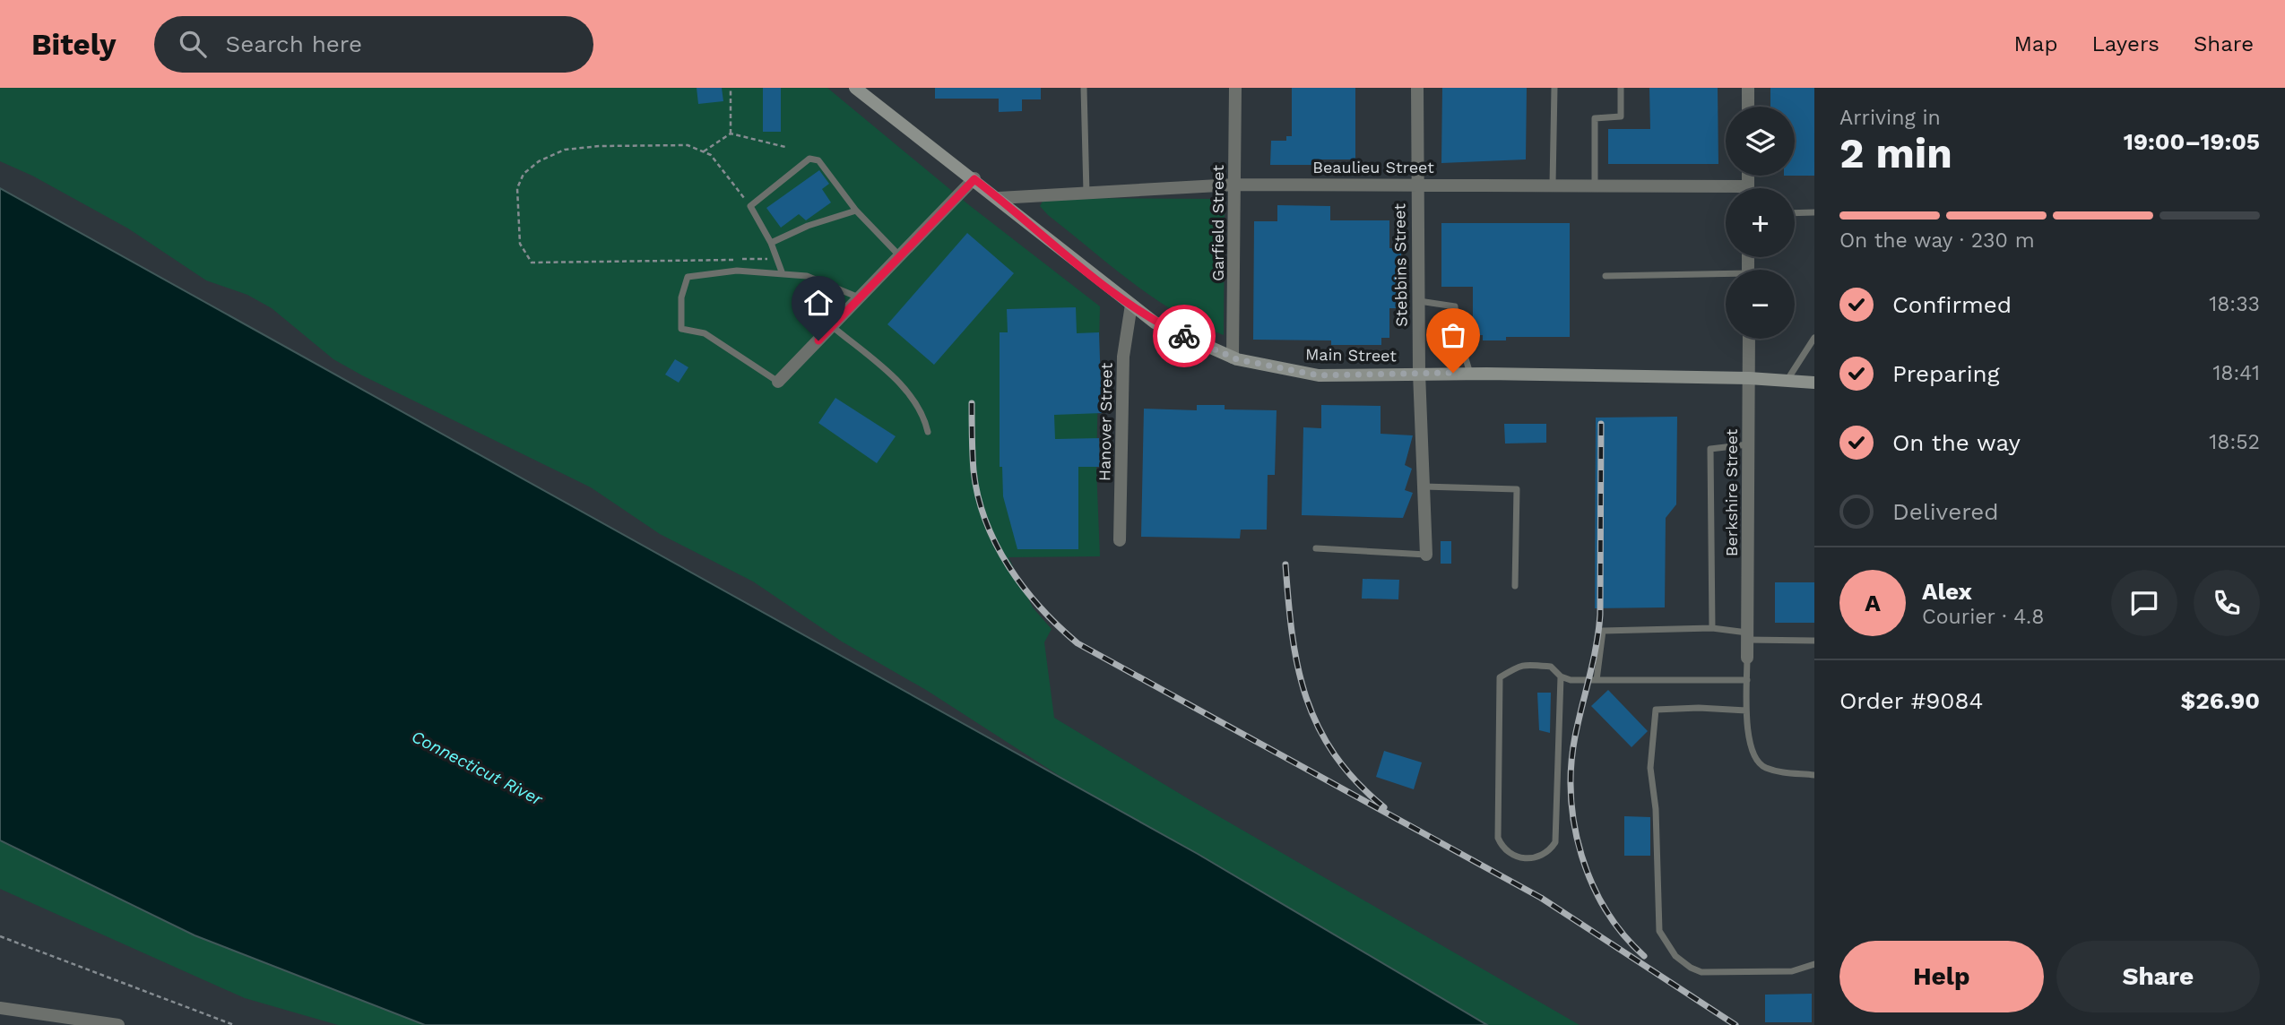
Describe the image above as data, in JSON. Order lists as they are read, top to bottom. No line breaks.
{"streets":{"main road":["Main Street"],"street":["Beaulieu Street","Garfield Street","Stebbins Street","Hanover Street","Berkshire Street"]},"crossings":[["Beaulieu Street","Garfield Street"],["Beaulieu Street","Stebbins Street"],["Beaulieu Street","Main Street"],["Garfield Street","Main Street"],["Stebbins Street","Main Street"],["Main Street","Hanover Street"],["Main Street","Berkshire Street"]],"water":["Connecticut River"],"page":{"header":"Bitely","search":"Search here","nav":["Map","Layers","Share"],"heading":["2 min","Arriving in","19:00–19:05"],"panel":["Alex","Courier · 4.8","Order #9084","$26.90"],"map_buttons":["+","−"],"bar":"On the way · 230 m","list":[["Confirmed","18:33"],["Preparing","18:41"],["On the way","18:52"],"Delivered"],"round":"A","buttons":["Help","Share"]}}
